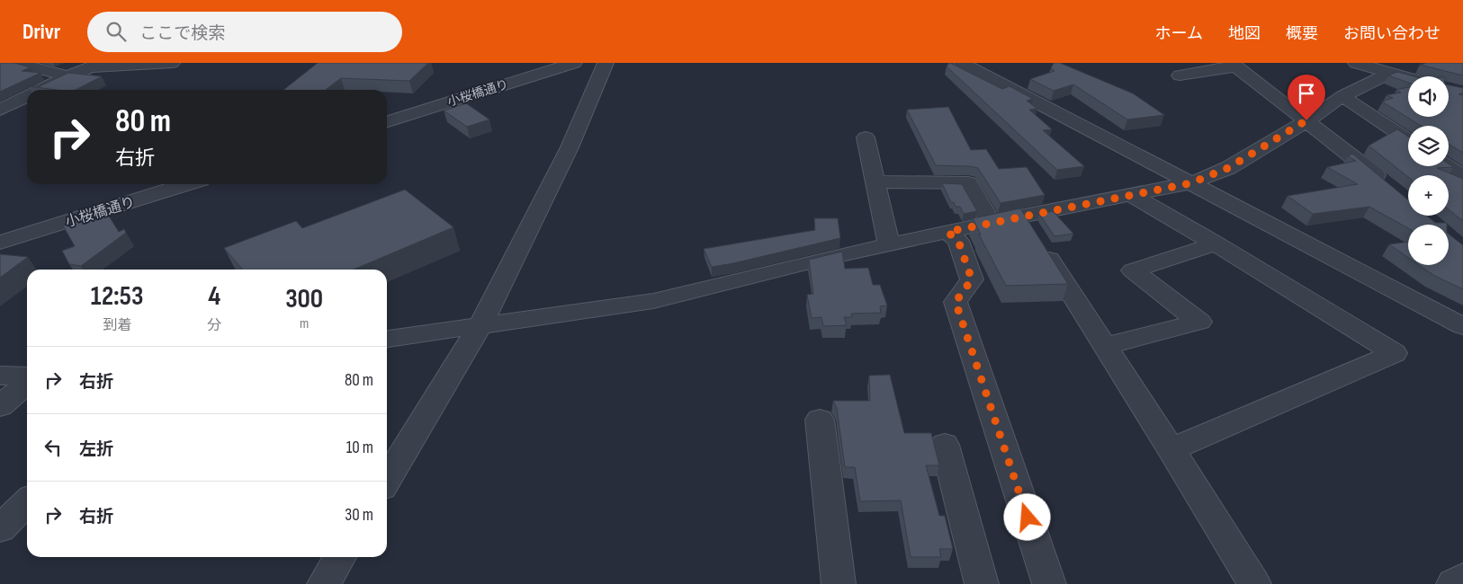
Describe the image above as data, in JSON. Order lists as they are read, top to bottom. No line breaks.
{"streets":{"street":["小桜橋通り"]},"page":{"header":"Drivr","search":"ここで検索","nav":["ホーム","地図","概要","お問い合わせ"],"map_buttons":["+","−"],"turn":["80 m","右折"],"eta":["12:53","到着","4","分","300","m"],"list":[{"name":"右折","value":"80 m"},{"name":"左折","value":"10 m"},{"name":"右折","value":"30 m"}]}}
